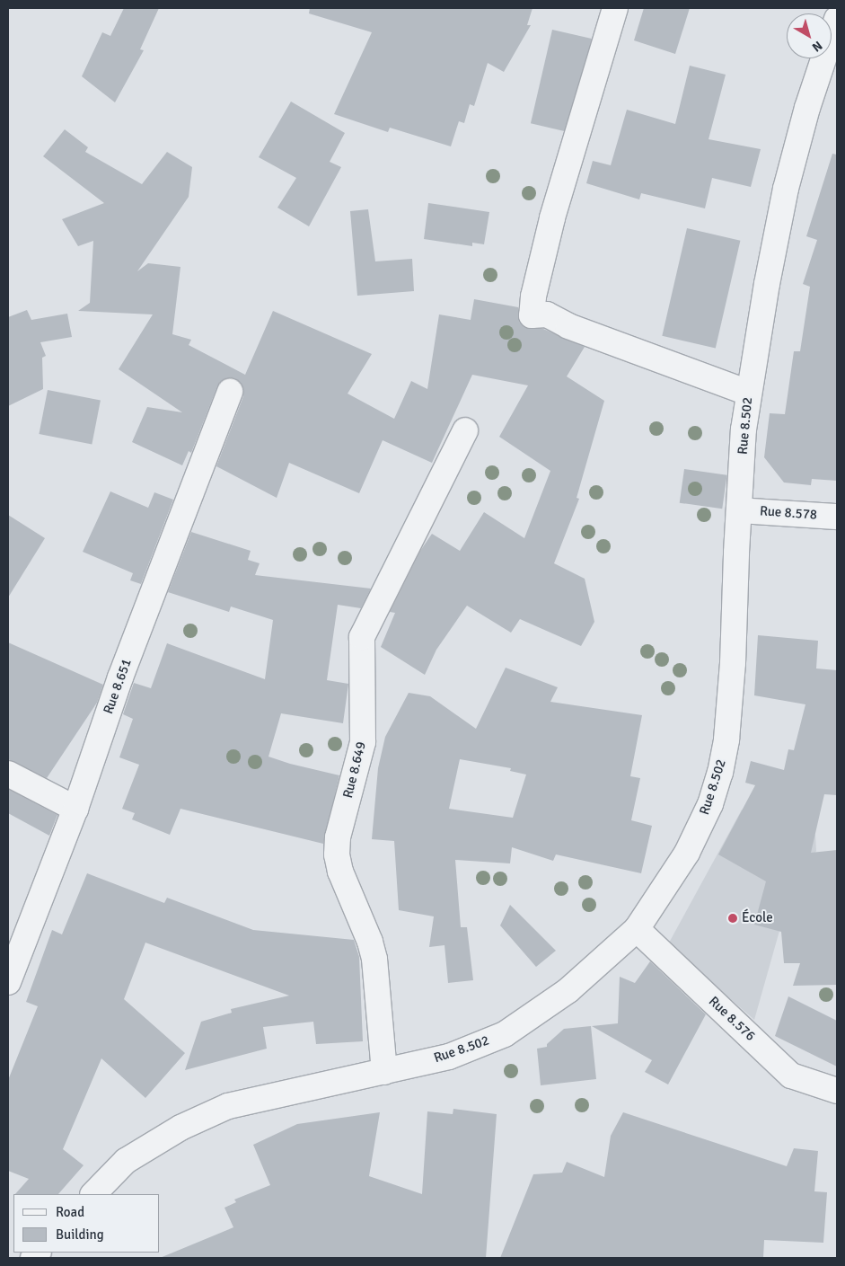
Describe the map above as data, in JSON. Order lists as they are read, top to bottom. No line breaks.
{"streets":{"street":["Rue 8.502","Rue 8.578","Rue 8.651","Rue 8.649","Rue 8.576"]},"crossings":[["Rue 8.502","Rue 8.578"],["Rue 8.502","Rue 8.649"],["Rue 8.502","Rue 8.576"]],"places":["École"],"legend":["Road","Building"],"north":"bottom right"}
